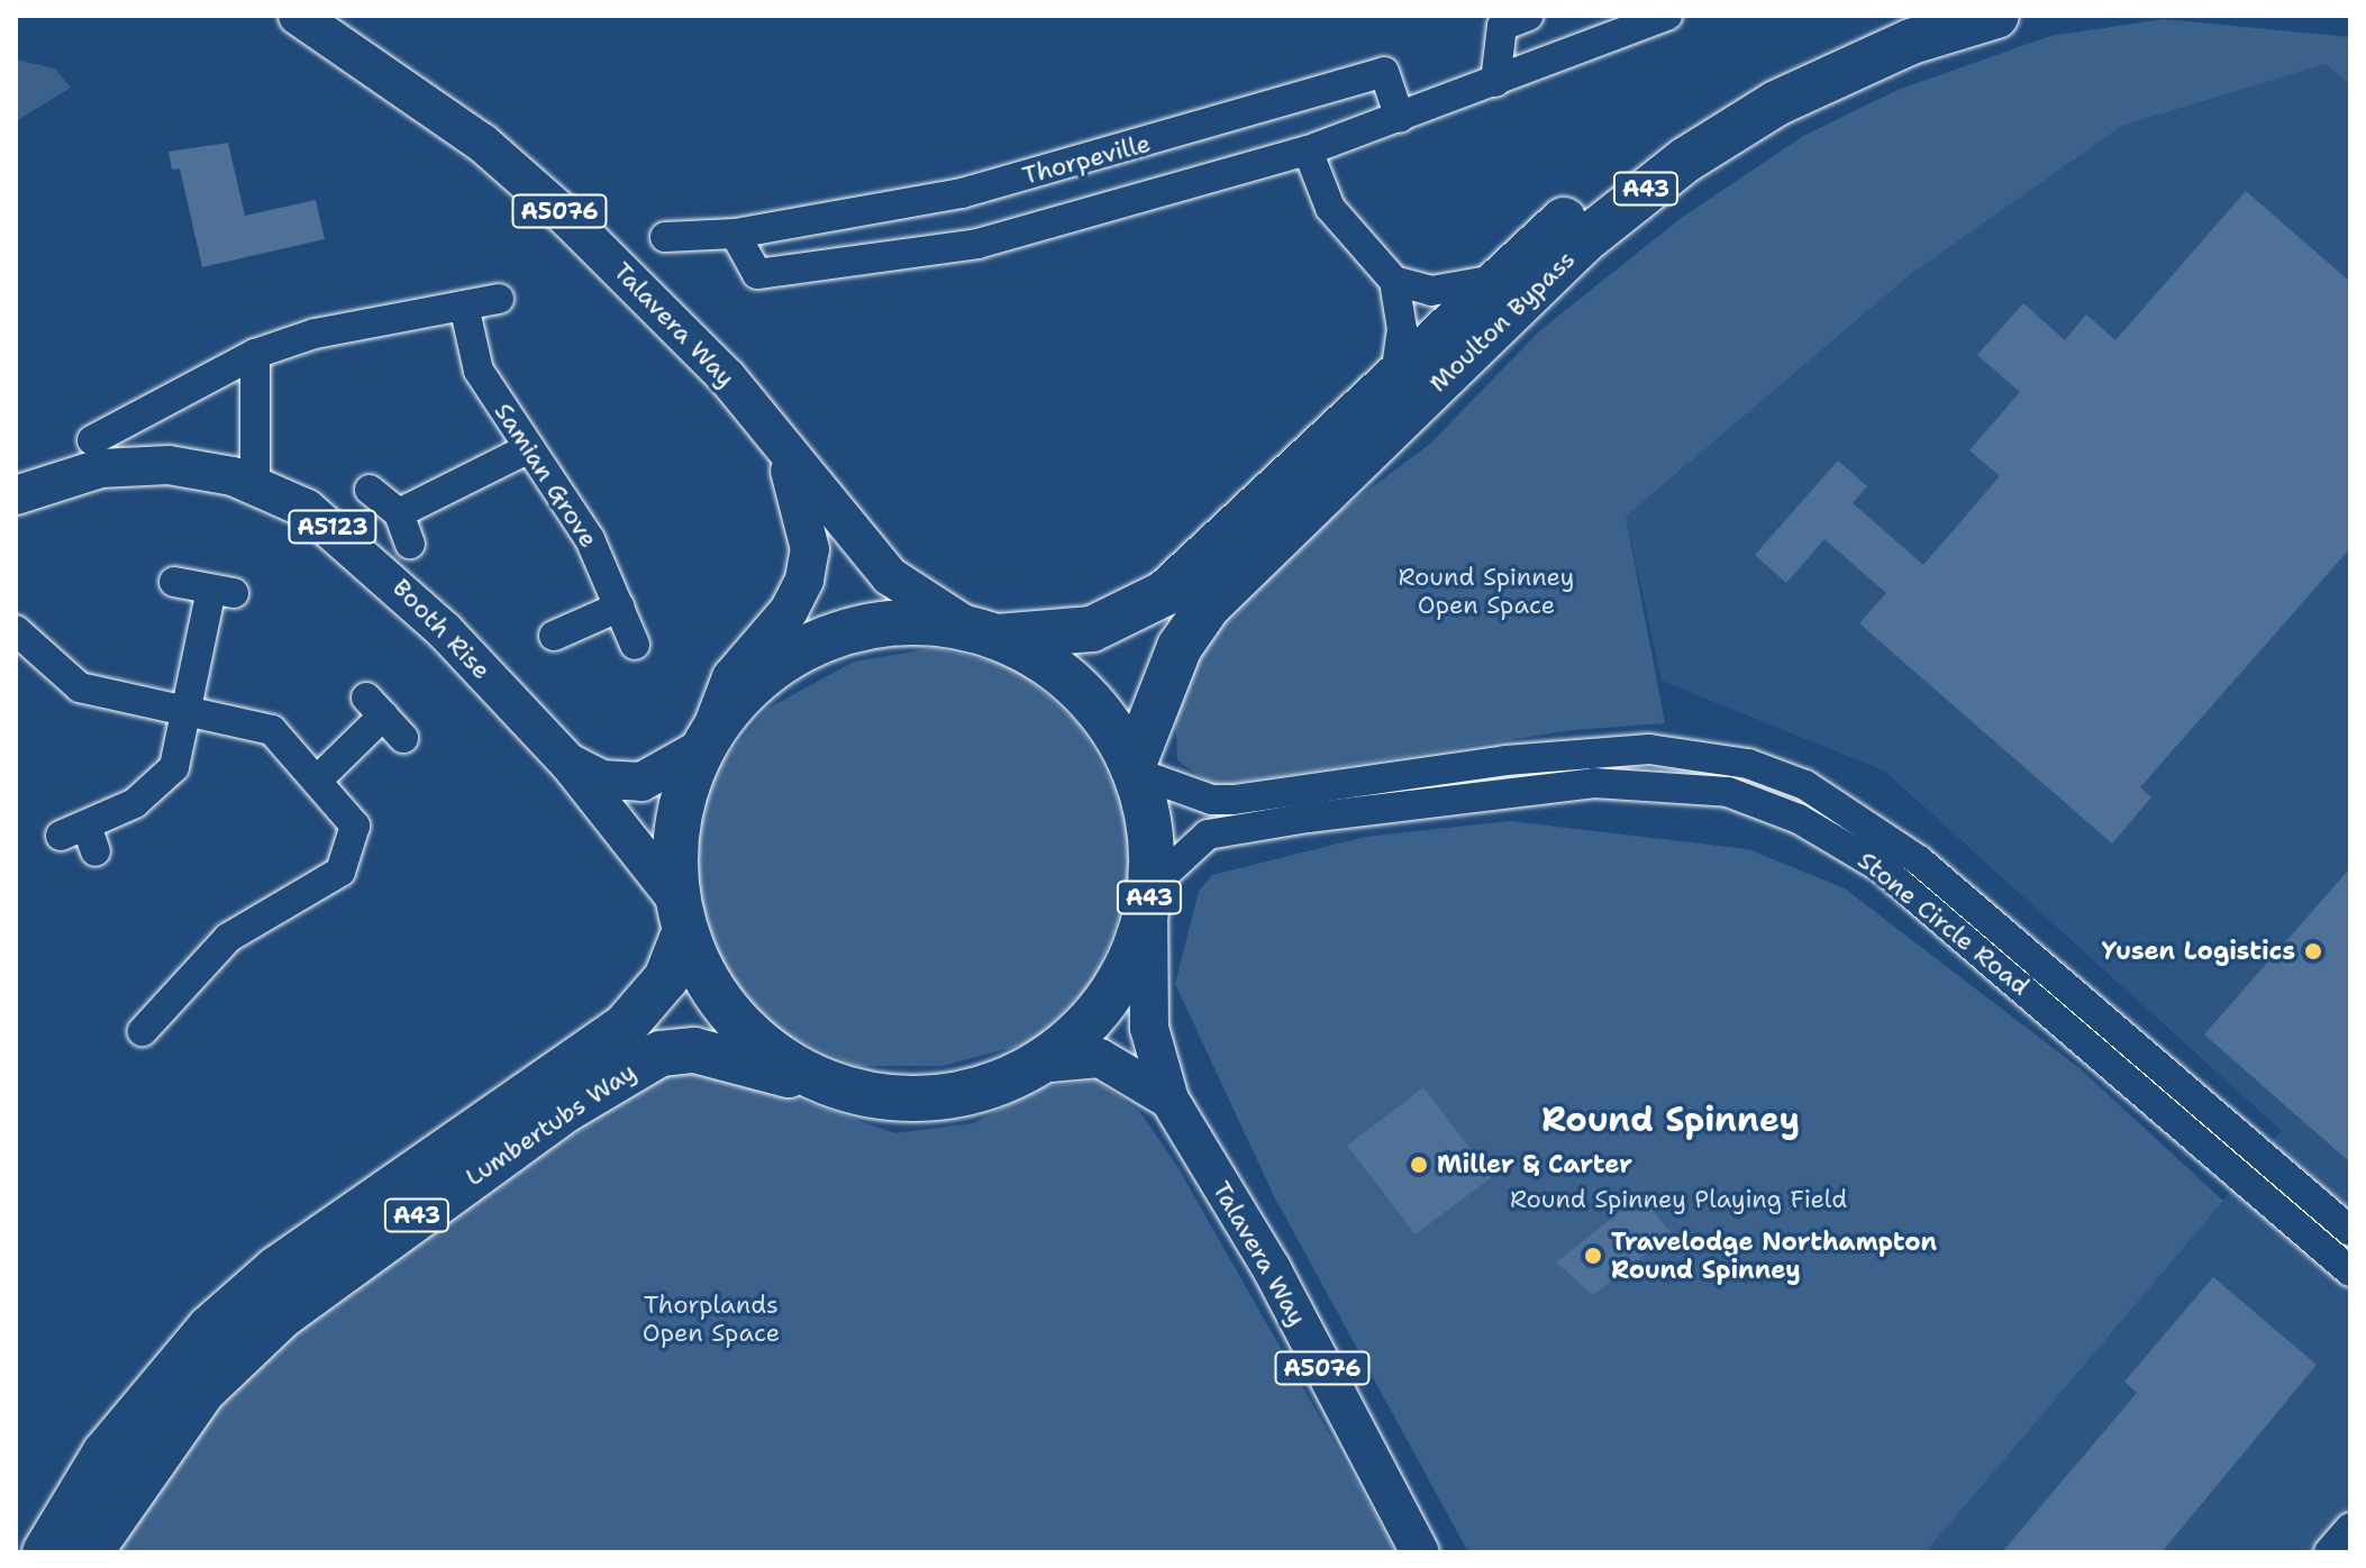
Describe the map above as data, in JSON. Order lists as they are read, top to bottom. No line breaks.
{"streets":{"highway":["A43","Moulton Bypass","Lumbertubs Way"],"main road":["A5076","Talavera Way","A5123","Booth Rise"],"street":["Thorpeville","Samian Grove","Stone Circle Road"]},"crossings":[["A43","Moulton Bypass"],["A43","Talavera Way"],["A43","Booth Rise"],["A43","Stone Circle Road"],["A43","Lumbertubs Way"],["Moulton Bypass","Talavera Way"],["Moulton Bypass","Stone Circle Road"],["Talavera Way","Booth Rise"],["Talavera Way","Stone Circle Road"],["Booth Rise","Lumbertubs Way"]],"districts":["Round Spinney"],"parks":["Round Spinney Open Space","Round Spinney Playing Field","Thorplands Open Space"],"places":["Yusen Logistics","Miller & Carter","Travelodge Northampton Round Spinney"]}
